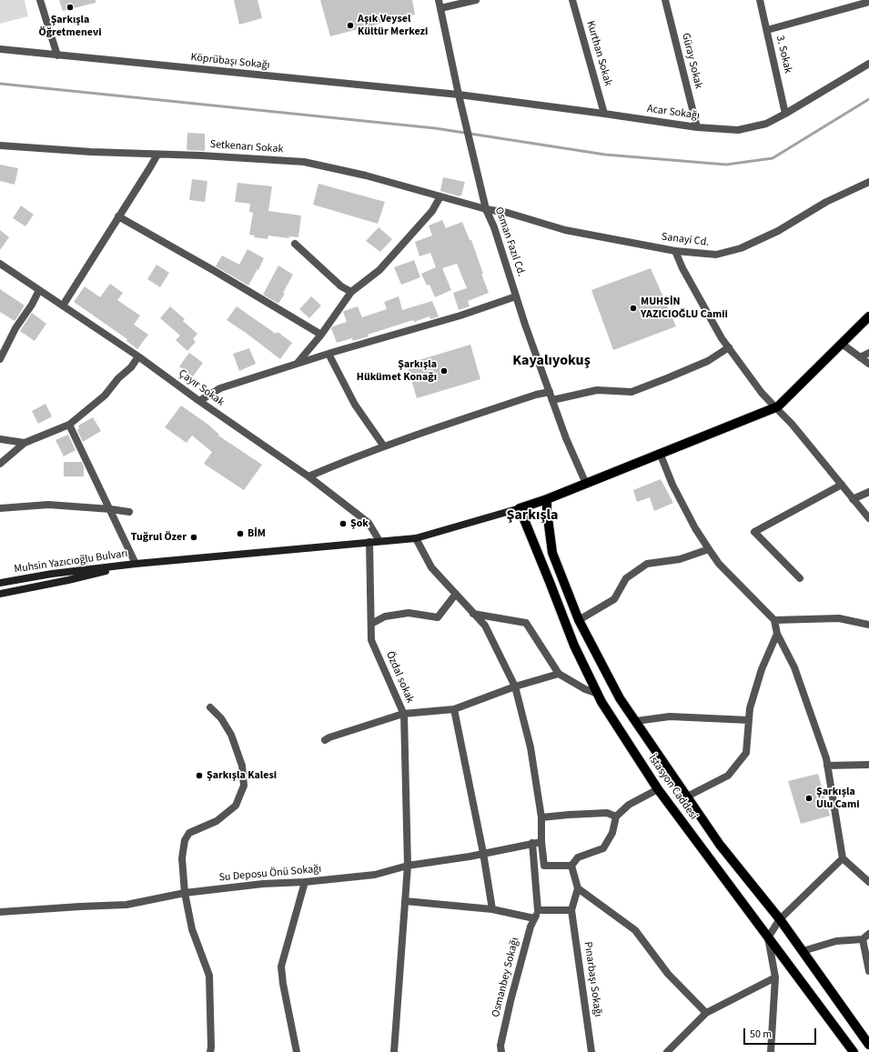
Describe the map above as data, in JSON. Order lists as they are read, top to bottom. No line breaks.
{"streets":{"main road":["Muhsin Yazıcıoğlu Bulvarı","İstasyon Caddesi"],"street":["Kurthan Sokak","3. Sokak","Güray Sokak","Köprübaşı Sokağı","Acar Sokağı","Setkenarı Sokak","Sanayi Cd.","Osman Fazıl Cd.","Çayır Sokak","Özdal sokak","Su Deposu Önü Sokağı","Osmanbey Sokağı","Pınarbaşı Sokağı"]},"crossings":[["Kurthan Sokak","Acar Sokağı"],["3. Sokak","Acar Sokağı"],["Güray Sokak","Acar Sokağı"],["Köprübaşı Sokağı","Acar Sokağı"],["Köprübaşı Sokağı","Osman Fazıl Cd."],["Acar Sokağı","Osman Fazıl Cd."],["Setkenarı Sokak","Sanayi Cd."],["Setkenarı Sokak","Osman Fazıl Cd."],["Sanayi Cd.","Osman Fazıl Cd."],["Özdal sokak","Su Deposu Önü Sokağı"]],"districts":["Kayalıyokuş","Şarkışla"],"places":["Şarkışla Öğretmenevi","Aşık Veysel Kültür Merkezi","MUHSİN YAZICIOĞLU Camii","Şarkışla Hükümet Konağı","Şok","BİM","Tuğrul Özer","Şarkışla Kalesi","Şarkışla Ulu Cami"],"scale_bar":"50 m"}
